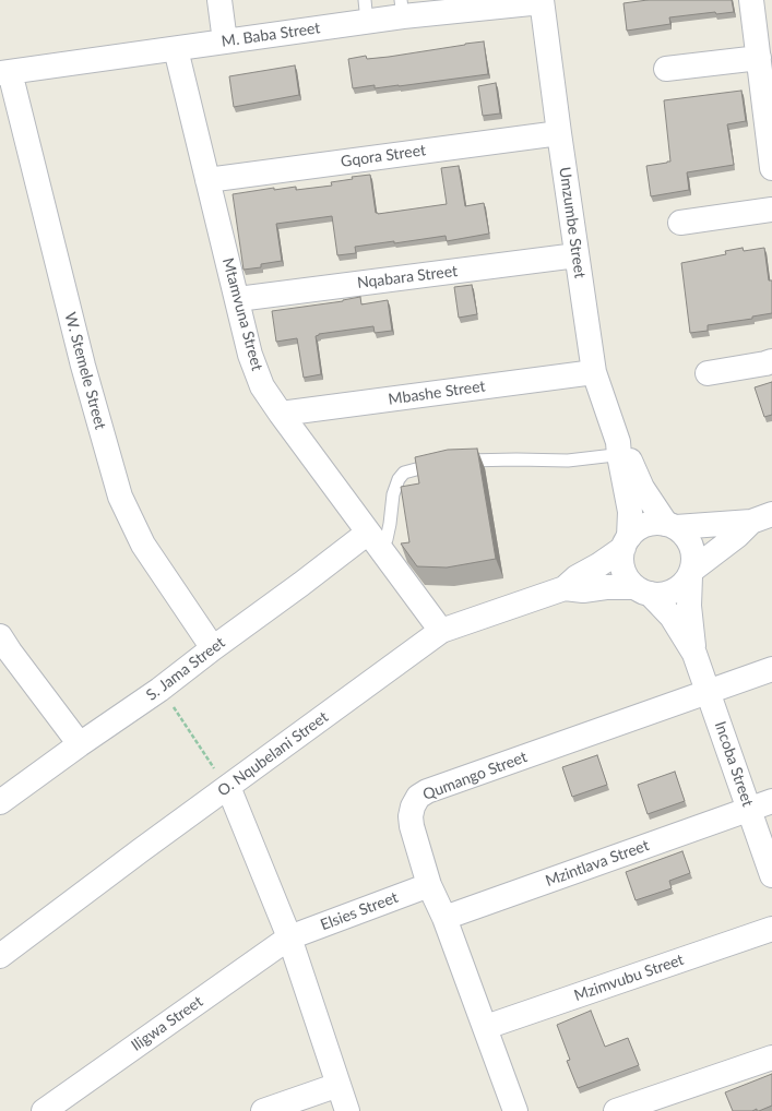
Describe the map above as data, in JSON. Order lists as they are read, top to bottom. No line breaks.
{"streets":{"street":["M. Baba Street","Gqora Street","Umzumbe Street","Nqabara Street","Mtamvuna Street","W. Stemele Street","Mbashe Street","S. Jama Street","O. Nqubelani Street","Incoba Street","Qumango Street","Mzintlava Street","Elsies Street","Mzimvubu Street","Iligwa Street"]},"crossings":[["M. Baba Street","Umzumbe Street"],["M. Baba Street","Mtamvuna Street"],["M. Baba Street","W. Stemele Street"],["Gqora Street","Umzumbe Street"],["Gqora Street","Mtamvuna Street"],["Umzumbe Street","Nqabara Street"],["Umzumbe Street","Mbashe Street"],["Umzumbe Street","O. Nqubelani Street"],["Umzumbe Street","Incoba Street"],["Nqabara Street","Mtamvuna Street"],["Mtamvuna Street","Mbashe Street"],["Mtamvuna Street","S. Jama Street"],["Mtamvuna Street","O. Nqubelani Street"],["W. Stemele Street","S. Jama Street"],["O. Nqubelani Street","Incoba Street"],["Incoba Street","Qumango Street"],["Incoba Street","Mzintlava Street"],["Qumango Street","Mzintlava Street"],["Qumango Street","Elsies Street"],["Qumango Street","Mzimvubu Street"],["Elsies Street","Iligwa Street"]]}
